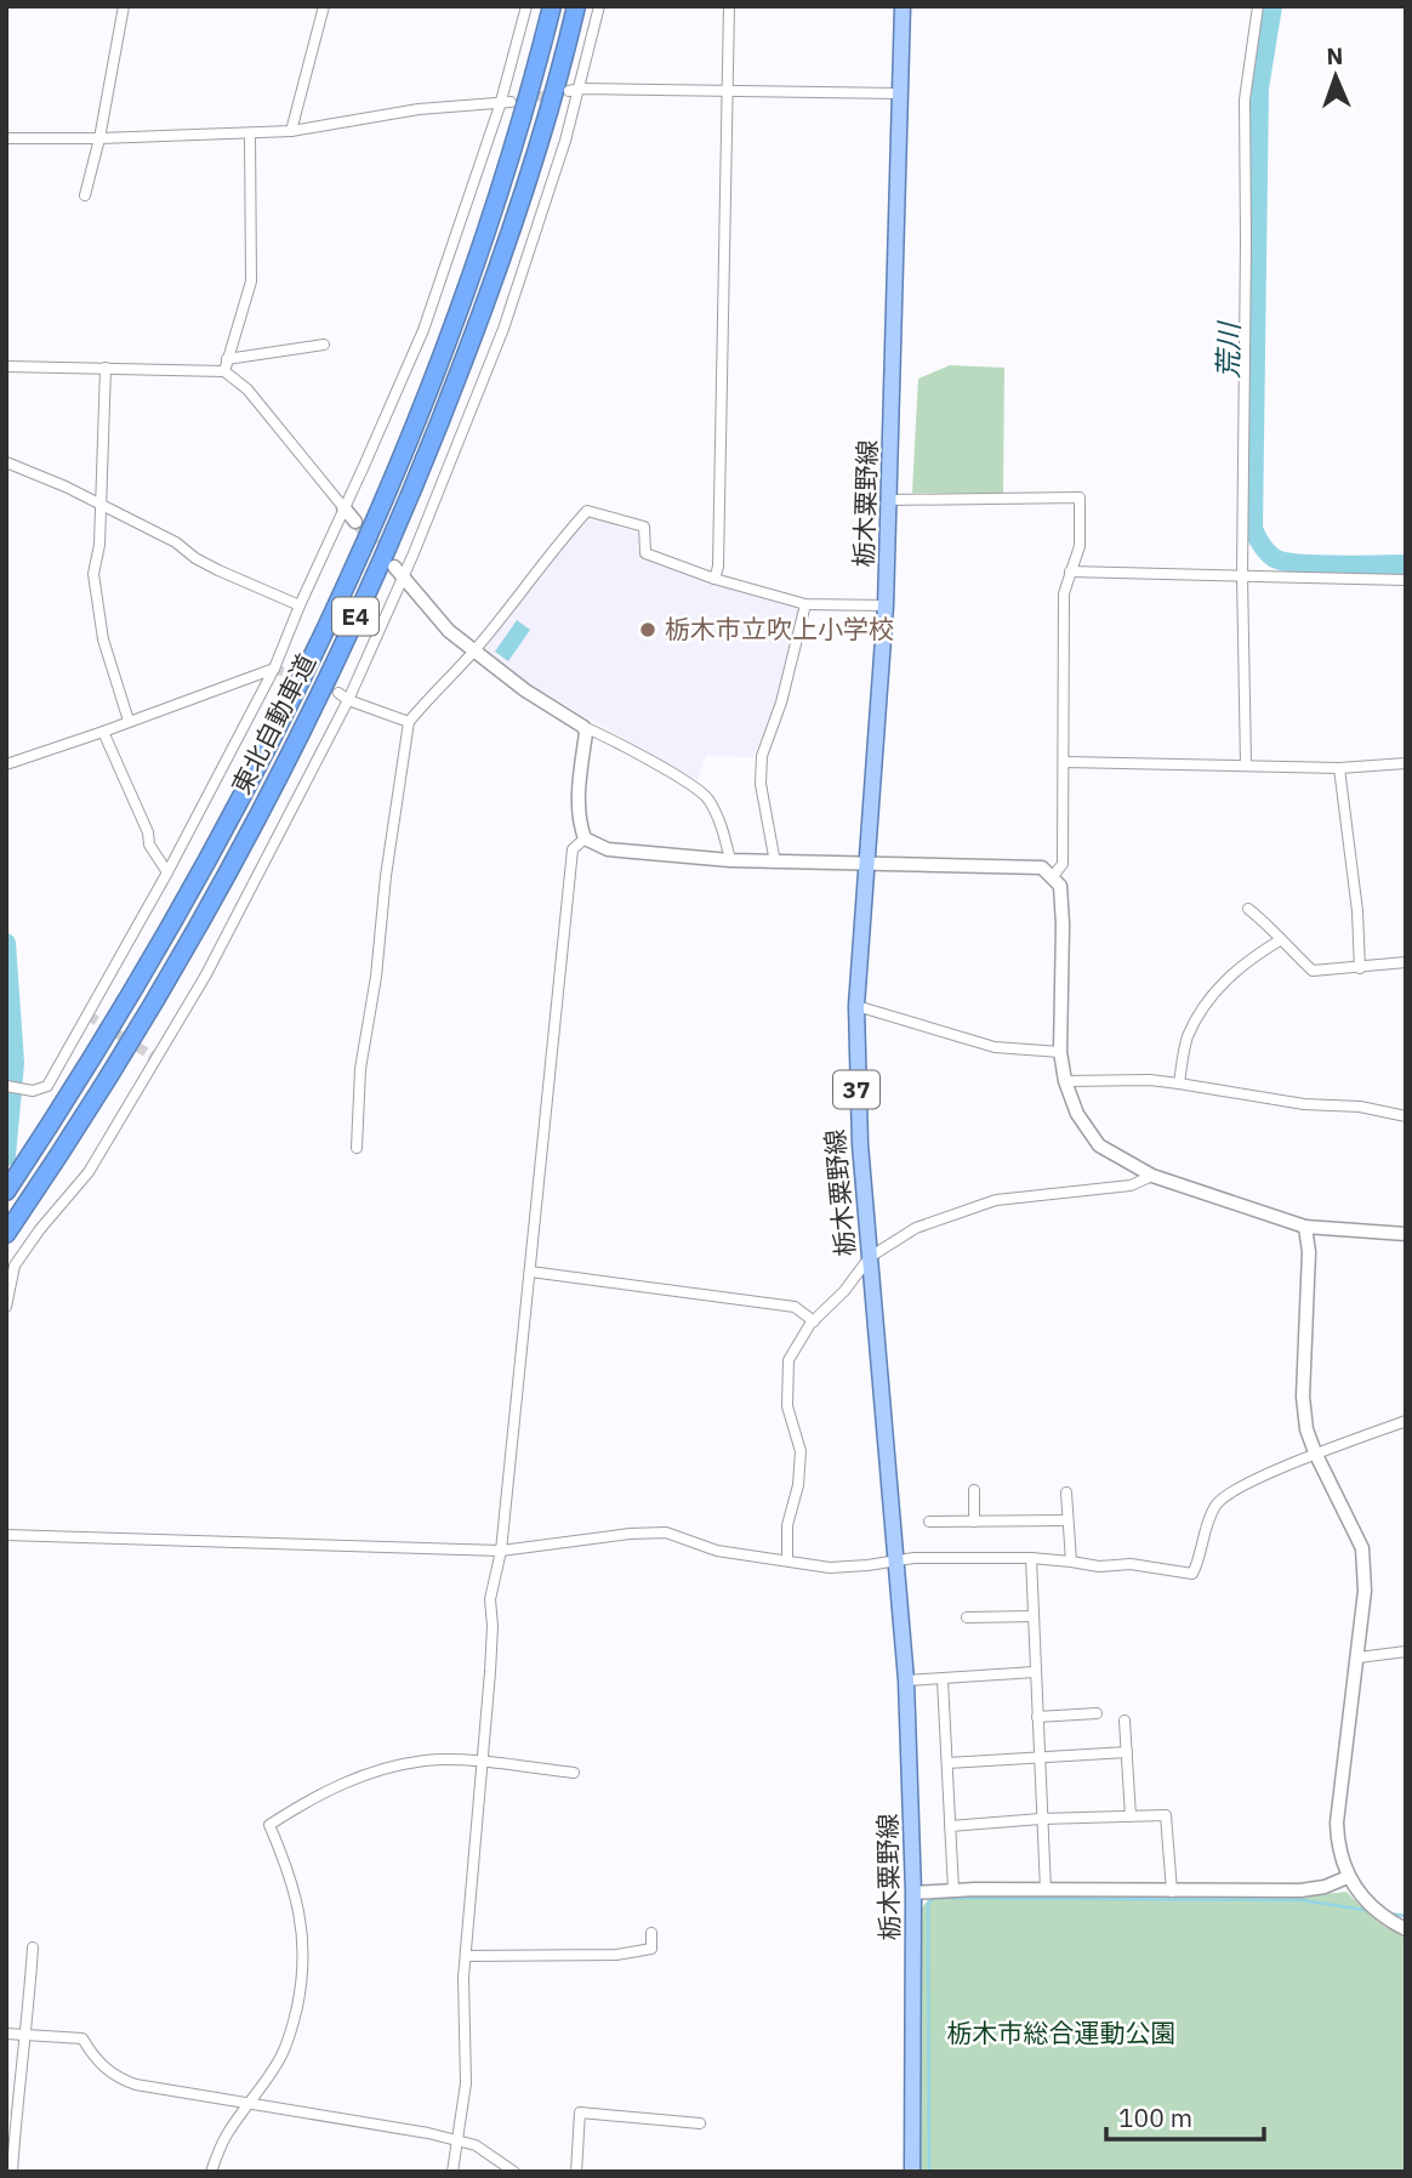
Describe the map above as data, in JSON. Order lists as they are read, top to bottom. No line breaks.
{"streets":{"highway":["E4","東北自動車道"],"main road":["栃木粟野線","37"]},"water":["荒川"],"parks":["栃木市総合運動公園"],"places":["栃木市立吹上小学校"],"scale_bar":"100 m","north":"top"}
